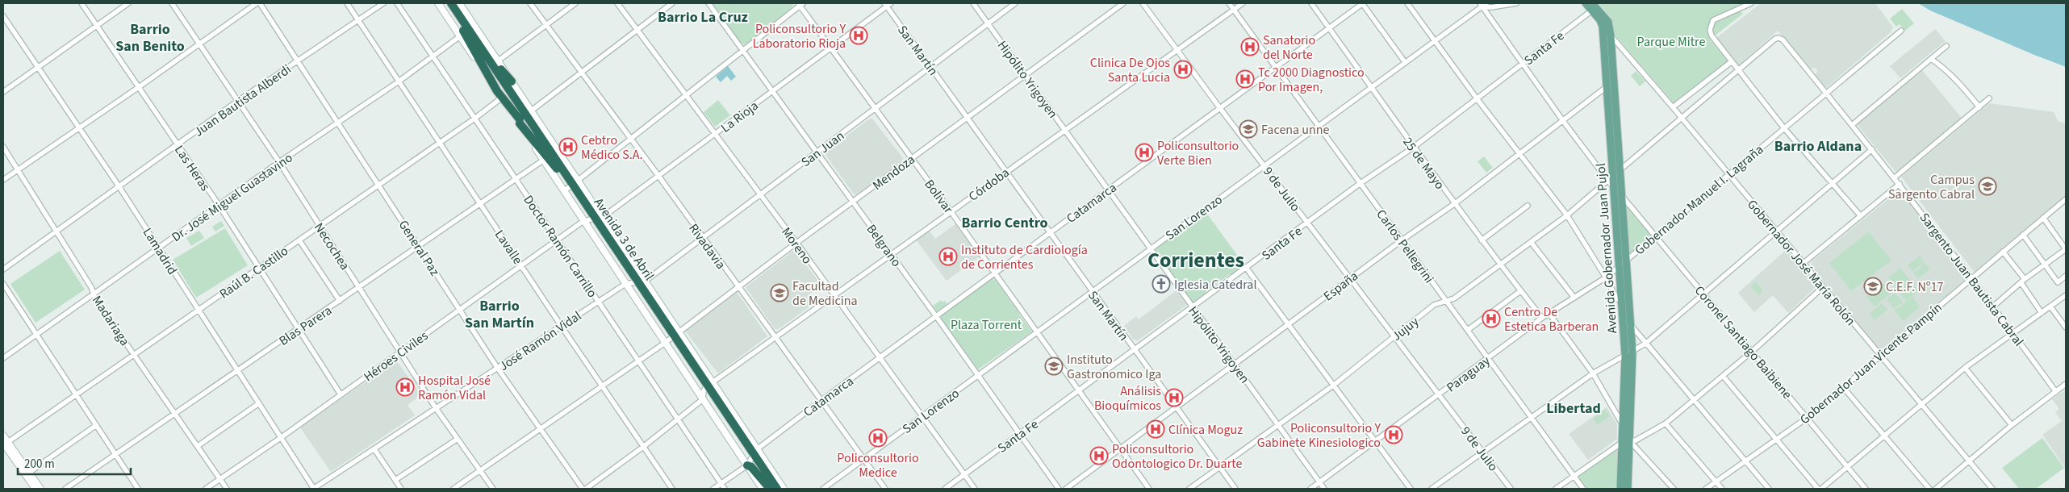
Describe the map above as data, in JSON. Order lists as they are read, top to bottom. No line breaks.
{"streets":{"highway":["Avenida 3 de Abril"],"main road":["Avenida Gobernador Juan Pujol"],"street":["Santa Fe","San Martín","Hipólito Yrigoyen","Juan Bautista Alberdi","La Rioja","San Juan","25 de Mayo","Las Heras","Mendoza","Córdoba","9 de Julio","Bolívar","Dr. José Miguel Guastavino","Gobernador Manuel I. Lagraña","Catamarca","San Lorenzo","Moreno","Belgrano","Necochea","Doctor Ramón Carrillo","Rivadavia","Carlos Pellegrini","Lavalle","General Paz","Lamadrid","Gobernador José María Rolón","Raúl B. Castillo","Sargento Juan Bautista Cabral","España","Madariaga","Blas Parera","Jujuy","José Ramón Vidal","Coronel Santiago Baibiene","Héroes Civiles","Gobernador Juan Vicente Pampín","Paraguay"]},"crossings":[["Santa Fe","San Martín"],["Santa Fe","Hipólito Yrigoyen"],["Santa Fe","25 de Mayo"],["Santa Fe","9 de Julio"],["Santa Fe","Bolívar"],["Santa Fe","Moreno"],["Santa Fe","Belgrano"],["Santa Fe","Carlos Pellegrini"],["Santa Fe","Avenida Gobernador Juan Pujol"],["San Martín","La Rioja"],["San Martín","San Juan"],["San Martín","Mendoza"],["San Martín","Córdoba"],["San Martín","Catamarca"],["San Martín","San Lorenzo"],["San Martín","España"],["San Martín","Jujuy"],["Hipólito Yrigoyen","San Juan"],["Hipólito Yrigoyen","Mendoza"],["Hipólito Yrigoyen","Córdoba"],["Hipólito Yrigoyen","Catamarca"],["Hipólito Yrigoyen","San Lorenzo"],["Hipólito Yrigoyen","España"],["Hipólito Yrigoyen","Jujuy"],["Hipólito Yrigoyen","Paraguay"],["Juan Bautista Alberdi","Las Heras"],["Juan Bautista Alberdi","Necochea"],["Juan Bautista Alberdi","Lavalle"],["Juan Bautista Alberdi","General Paz"],["Juan Bautista Alberdi","Lamadrid"],["Juan Bautista Alberdi","Madariaga"],["La Rioja","Bolívar"],["La Rioja","Avenida 3 de Abril"],["La Rioja","Moreno"],["La Rioja","Belgrano"],["La Rioja","Rivadavia"],["La Rioja","Héroes Civiles"],["San Juan","Bolívar"],["San Juan","Avenida 3 de Abril"],["San Juan","Moreno"],["San Juan","Belgrano"],["San Juan","Rivadavia"],["San Juan","José Ramón Vidal"],["25 de Mayo","Catamarca"],["25 de Mayo","San Lorenzo"],["25 de Mayo","España"],["25 de Mayo","Jujuy"],["25 de Mayo","Paraguay"],["Las Heras","Dr. José Miguel Guastavino"],["Las Heras","Raúl B. Castillo"],["Las Heras","Blas Parera"],["Las Heras","Héroes Civiles"],["Mendoza","Bolívar"],["Mendoza","Avenida 3 de Abril"],["Mendoza","Moreno"],["Mendoza","Belgrano"],["Mendoza","Necochea"],["Mendoza","Doctor Ramón Carrillo"],["Mendoza","Rivadavia"],["Mendoza","Lavalle"],["Mendoza","General Paz"],["Córdoba","9 de Julio"],["Córdoba","Bolívar"],["Córdoba","Avenida 3 de Abril"],["Córdoba","Moreno"],["Córdoba","Belgrano"],["Córdoba","Rivadavia"],["Córdoba","Carlos Pellegrini"],["9 de Julio","Catamarca"],["9 de Julio","San Lorenzo"],["9 de Julio","España"],["9 de Julio","Jujuy"],["9 de Julio","Paraguay"],["Bolívar","Catamarca"],["Bolívar","San Lorenzo"],["Bolívar","España"],["Dr. José Miguel Guastavino","Necochea"],["Dr. José Miguel Guastavino","Doctor Ramón Carrillo"],["Dr. José Miguel Guastavino","Lavalle"],["Dr. José Miguel Guastavino","General Paz"],["Dr. José Miguel Guastavino","Lamadrid"],["Dr. José Miguel Guastavino","Madariaga"],["Gobernador Manuel I. Lagraña","Avenida Gobernador Juan Pujol"],["Gobernador Manuel I. Lagraña","Gobernador José María Rolón"],["Gobernador Manuel I. Lagraña","Sargento Juan Bautista Cabral"],["Gobernador Manuel I. Lagraña","Coronel Santiago Baibiene"],["Gobernador Manuel I. Lagraña","Paraguay"],["Catamarca","Avenida 3 de Abril"],["Catamarca","Moreno"],["Catamarca","Belgrano"],["Catamarca","Doctor Ramón Carrillo"],["Catamarca","Rivadavia"],["Catamarca","Carlos Pellegrini"],["San Lorenzo","Moreno"],["San Lorenzo","Belgrano"],["San Lorenzo","Rivadavia"],["San Lorenzo","Carlos Pellegrini"],["Avenida 3 de Abril","Blas Parera"],["Avenida 3 de Abril","José Ramón Vidal"],["Avenida 3 de Abril","Héroes Civiles"],["Necochea","Raúl B. Castillo"],["Necochea","Blas Parera"],["Necochea","José Ramón Vidal"],["Necochea","Héroes Civiles"],["Doctor Ramón Carrillo","Raúl B. Castillo"],["Doctor Ramón Carrillo","Blas Parera"],["Doctor Ramón Carrillo","José Ramón Vidal"],["Doctor Ramón Carrillo","Héroes Civiles"],["Carlos Pellegrini","España"],["Carlos Pellegrini","Jujuy"],["Carlos Pellegrini","Paraguay"],["Lavalle","Raúl B. Castillo"],["Lavalle","Blas Parera"],["Lavalle","José Ramón Vidal"],["Lavalle","Héroes Civiles"],["General Paz","Raúl B. Castillo"],["General Paz","Blas Parera"],["General Paz","José Ramón Vidal"],["General Paz","Héroes Civiles"],["Avenida Gobernador Juan Pujol","Gobernador José María Rolón"],["Avenida Gobernador Juan Pujol","España"],["Avenida Gobernador Juan Pujol","Jujuy"],["Avenida Gobernador Juan Pujol","Coronel Santiago Baibiene"],["Avenida Gobernador Juan Pujol","Paraguay"],["Lamadrid","Raúl B. Castillo"],["Lamadrid","Blas Parera"],["Lamadrid","José Ramón Vidal"],["Lamadrid","Héroes Civiles"],["Gobernador José María Rolón","Jujuy"],["Gobernador José María Rolón","Gobernador Juan Vicente Pampín"],["Raúl B. Castillo","Madariaga"],["Sargento Juan Bautista Cabral","Jujuy"],["Sargento Juan Bautista Cabral","Gobernador Juan Vicente Pampín"],["Madariaga","Blas Parera"],["Madariaga","Héroes Civiles"],["Coronel Santiago Baibiene","Gobernador Juan Vicente Pampín"]],"districts":["Barrio La Cruz","Barrio San Benito","Barrio Aldana","Barrio Centro","Corrientes","Barrio San Martín","Libertad"],"parks":["Parque Mitre","Plaza Torrent"],"places":{"hospital":["Policonsultorio Y Laboratorio Rioja","Sanatorio del Norte","Clinica De Ojos Santa Lucia","Tc 2000 Diagnostico Por Imagen,","Cebtro Médico S.A.","Policonsultorio Verte Bien","Instituto de Cardiología de Corrientes","Centro De Estetica Barberan","Hospital José Ramón Vidal","Análisis Bioquímicos","Clínica Moguz","Policonsultorio Y Gabinete Kinesiologico","Policonsultorio Medice","Policonsultorio Odontologico Dr. Duarte"],"school or university":["Facena unne","Campus Sargento Cabral","C.E.F. Nº17","Facultad de Medicina","Instituto Gastronomico Iga"],"church":["Iglesia Catedral"]},"scale_bar":"200 m"}
